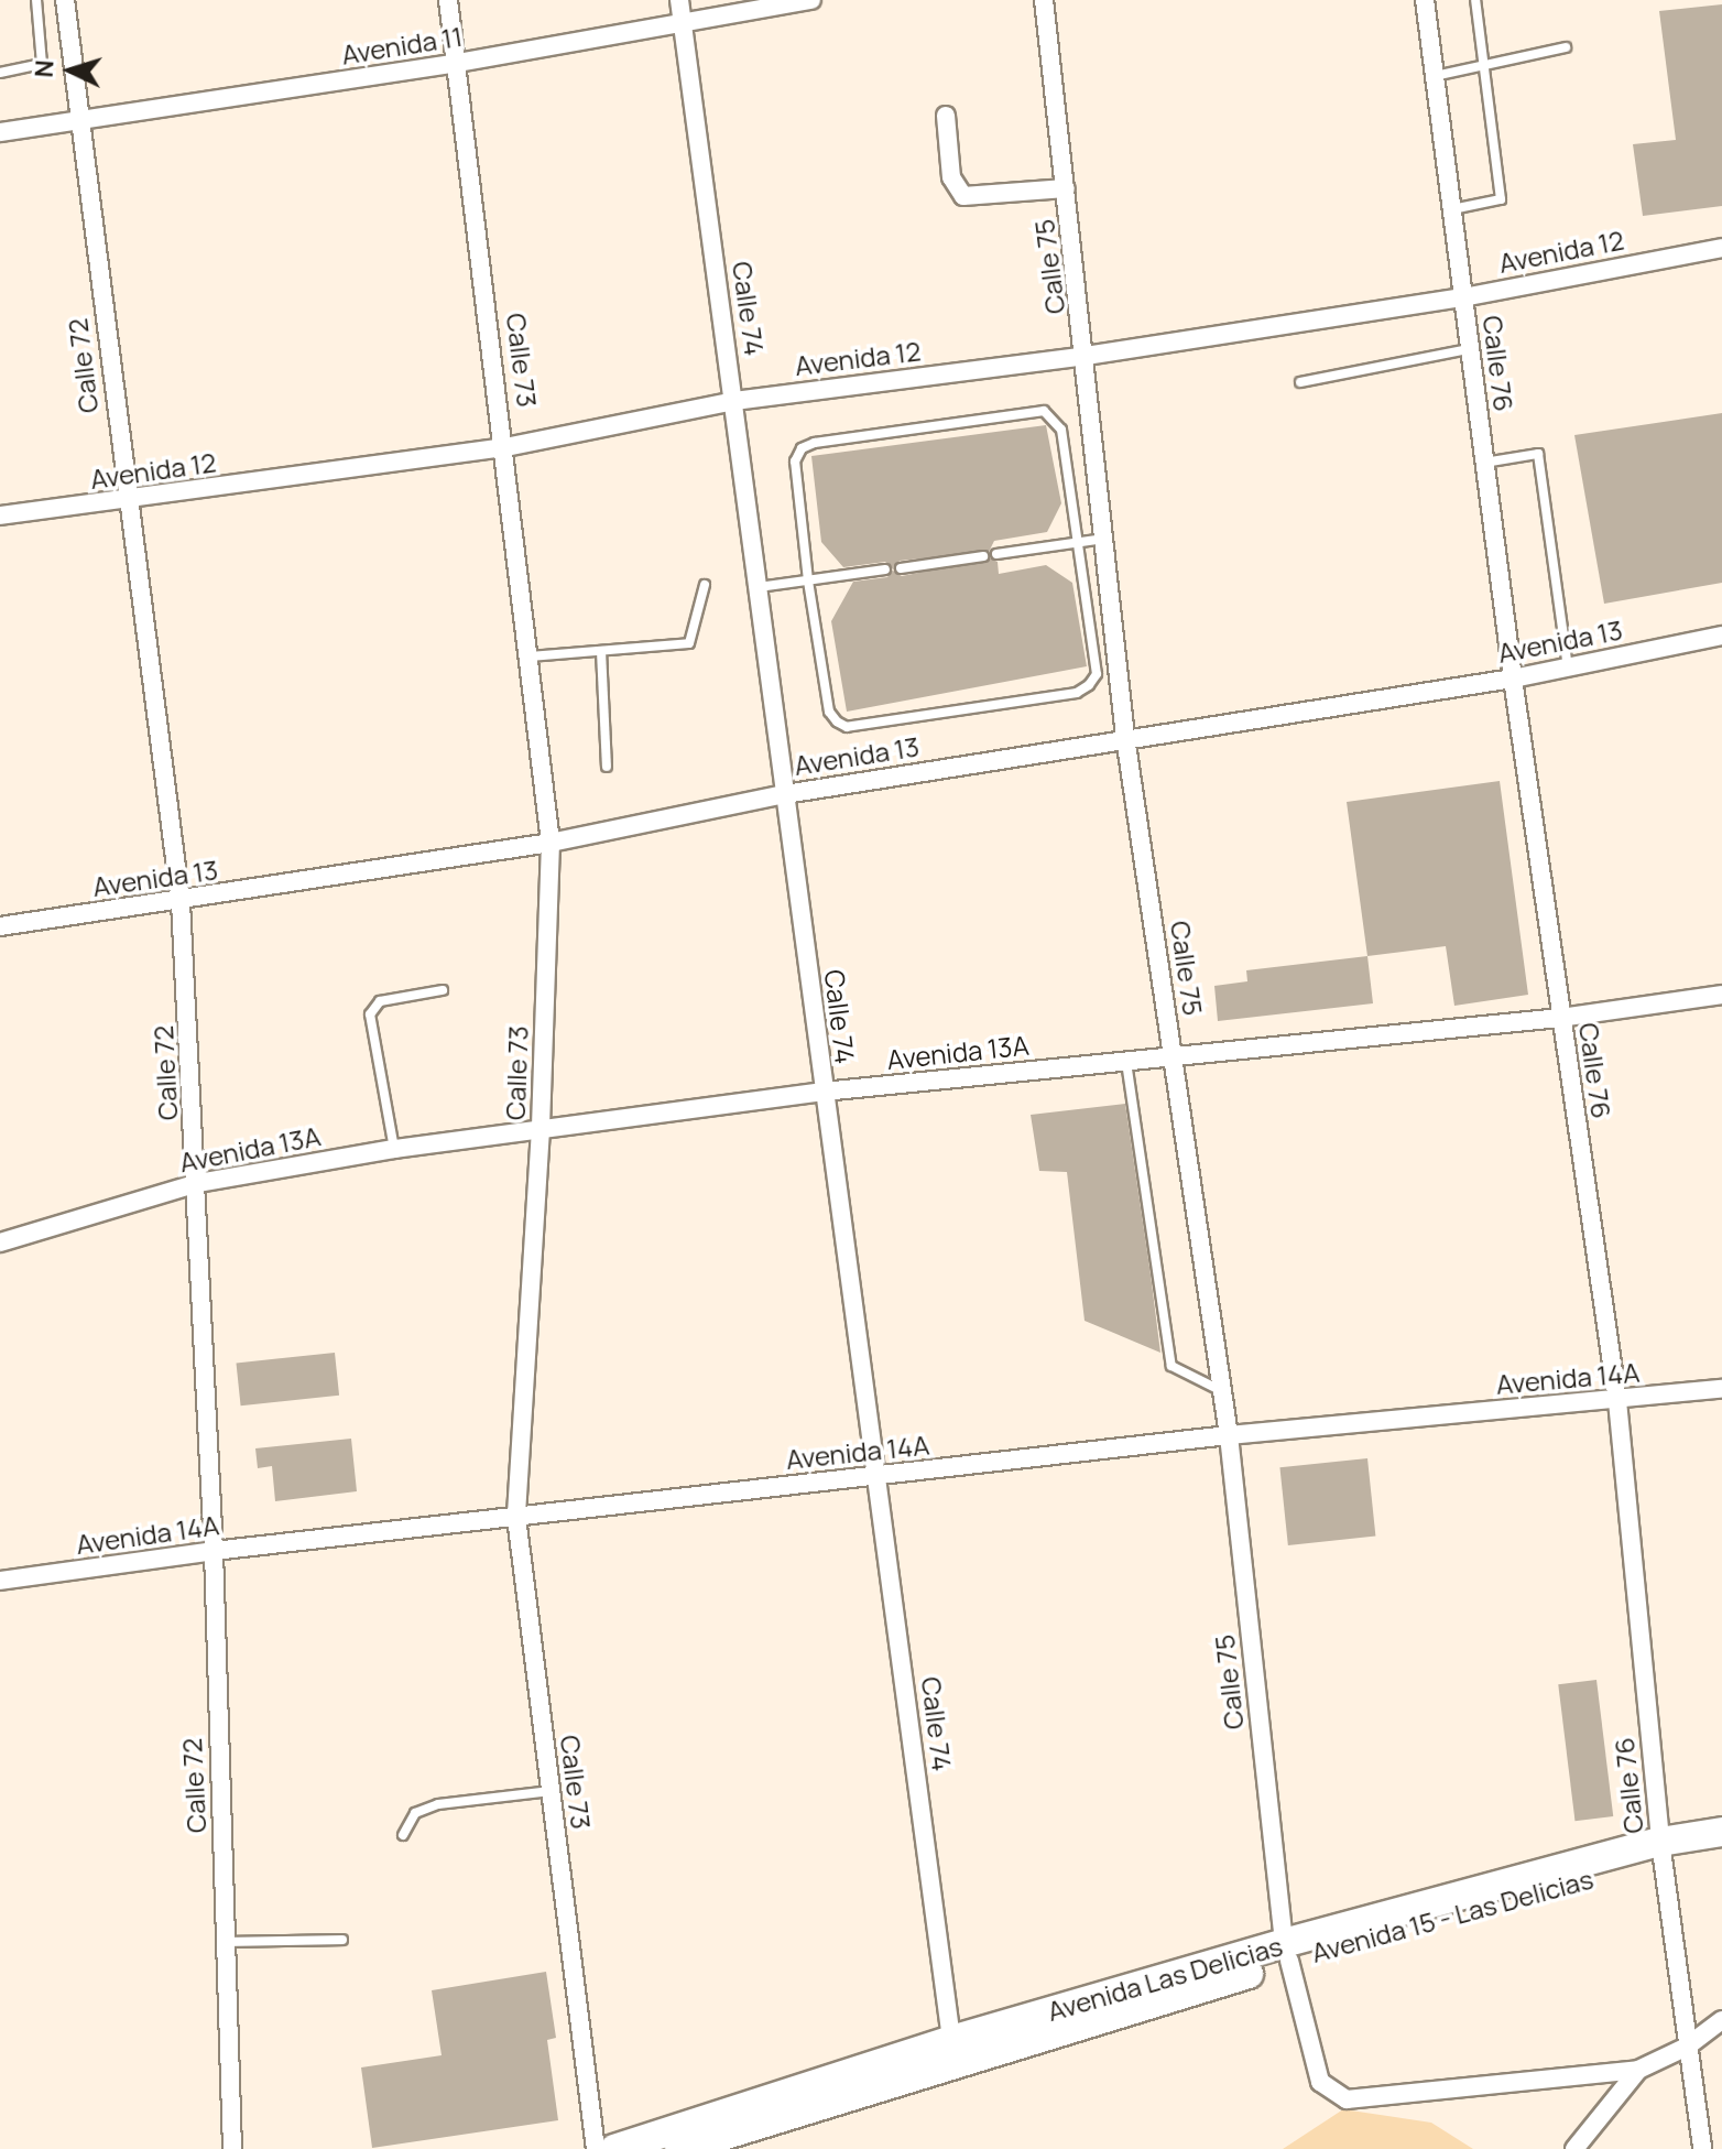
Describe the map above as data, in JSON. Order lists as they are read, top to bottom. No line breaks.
{"streets":{"main road":["Avenida 15 - Las Delicias","Avenida Las Delicias"],"street":["Avenida 11","Avenida 12","Calle 75","Calle 74","Calle 73","Calle 76","Calle 72","Avenida 13","Avenida 13A","Avenida 14A"]},"crossings":[["Avenida 11","Calle 74"],["Avenida 11","Calle 73"],["Avenida 11","Calle 72"],["Avenida 12","Calle 75"],["Avenida 12","Calle 74"],["Avenida 12","Calle 73"],["Avenida 12","Calle 76"],["Avenida 12","Calle 72"],["Calle 75","Avenida 13"],["Calle 75","Avenida 13A"],["Calle 75","Avenida 14A"],["Calle 75","Avenida 15 - Las Delicias"],["Calle 75","Avenida Las Delicias"],["Calle 74","Avenida 13"],["Calle 74","Avenida 13A"],["Calle 74","Avenida 14A"],["Calle 74","Avenida Las Delicias"],["Calle 73","Avenida 13"],["Calle 73","Avenida 13A"],["Calle 73","Avenida 14A"],["Calle 76","Avenida 13"],["Calle 76","Avenida 13A"],["Calle 76","Avenida 14A"],["Calle 76","Avenida Las Delicias"],["Calle 72","Avenida 13"],["Calle 72","Avenida 13A"],["Calle 72","Avenida 14A"],["Avenida 15 - Las Delicias","Avenida Las Delicias"]],"north":"left"}
